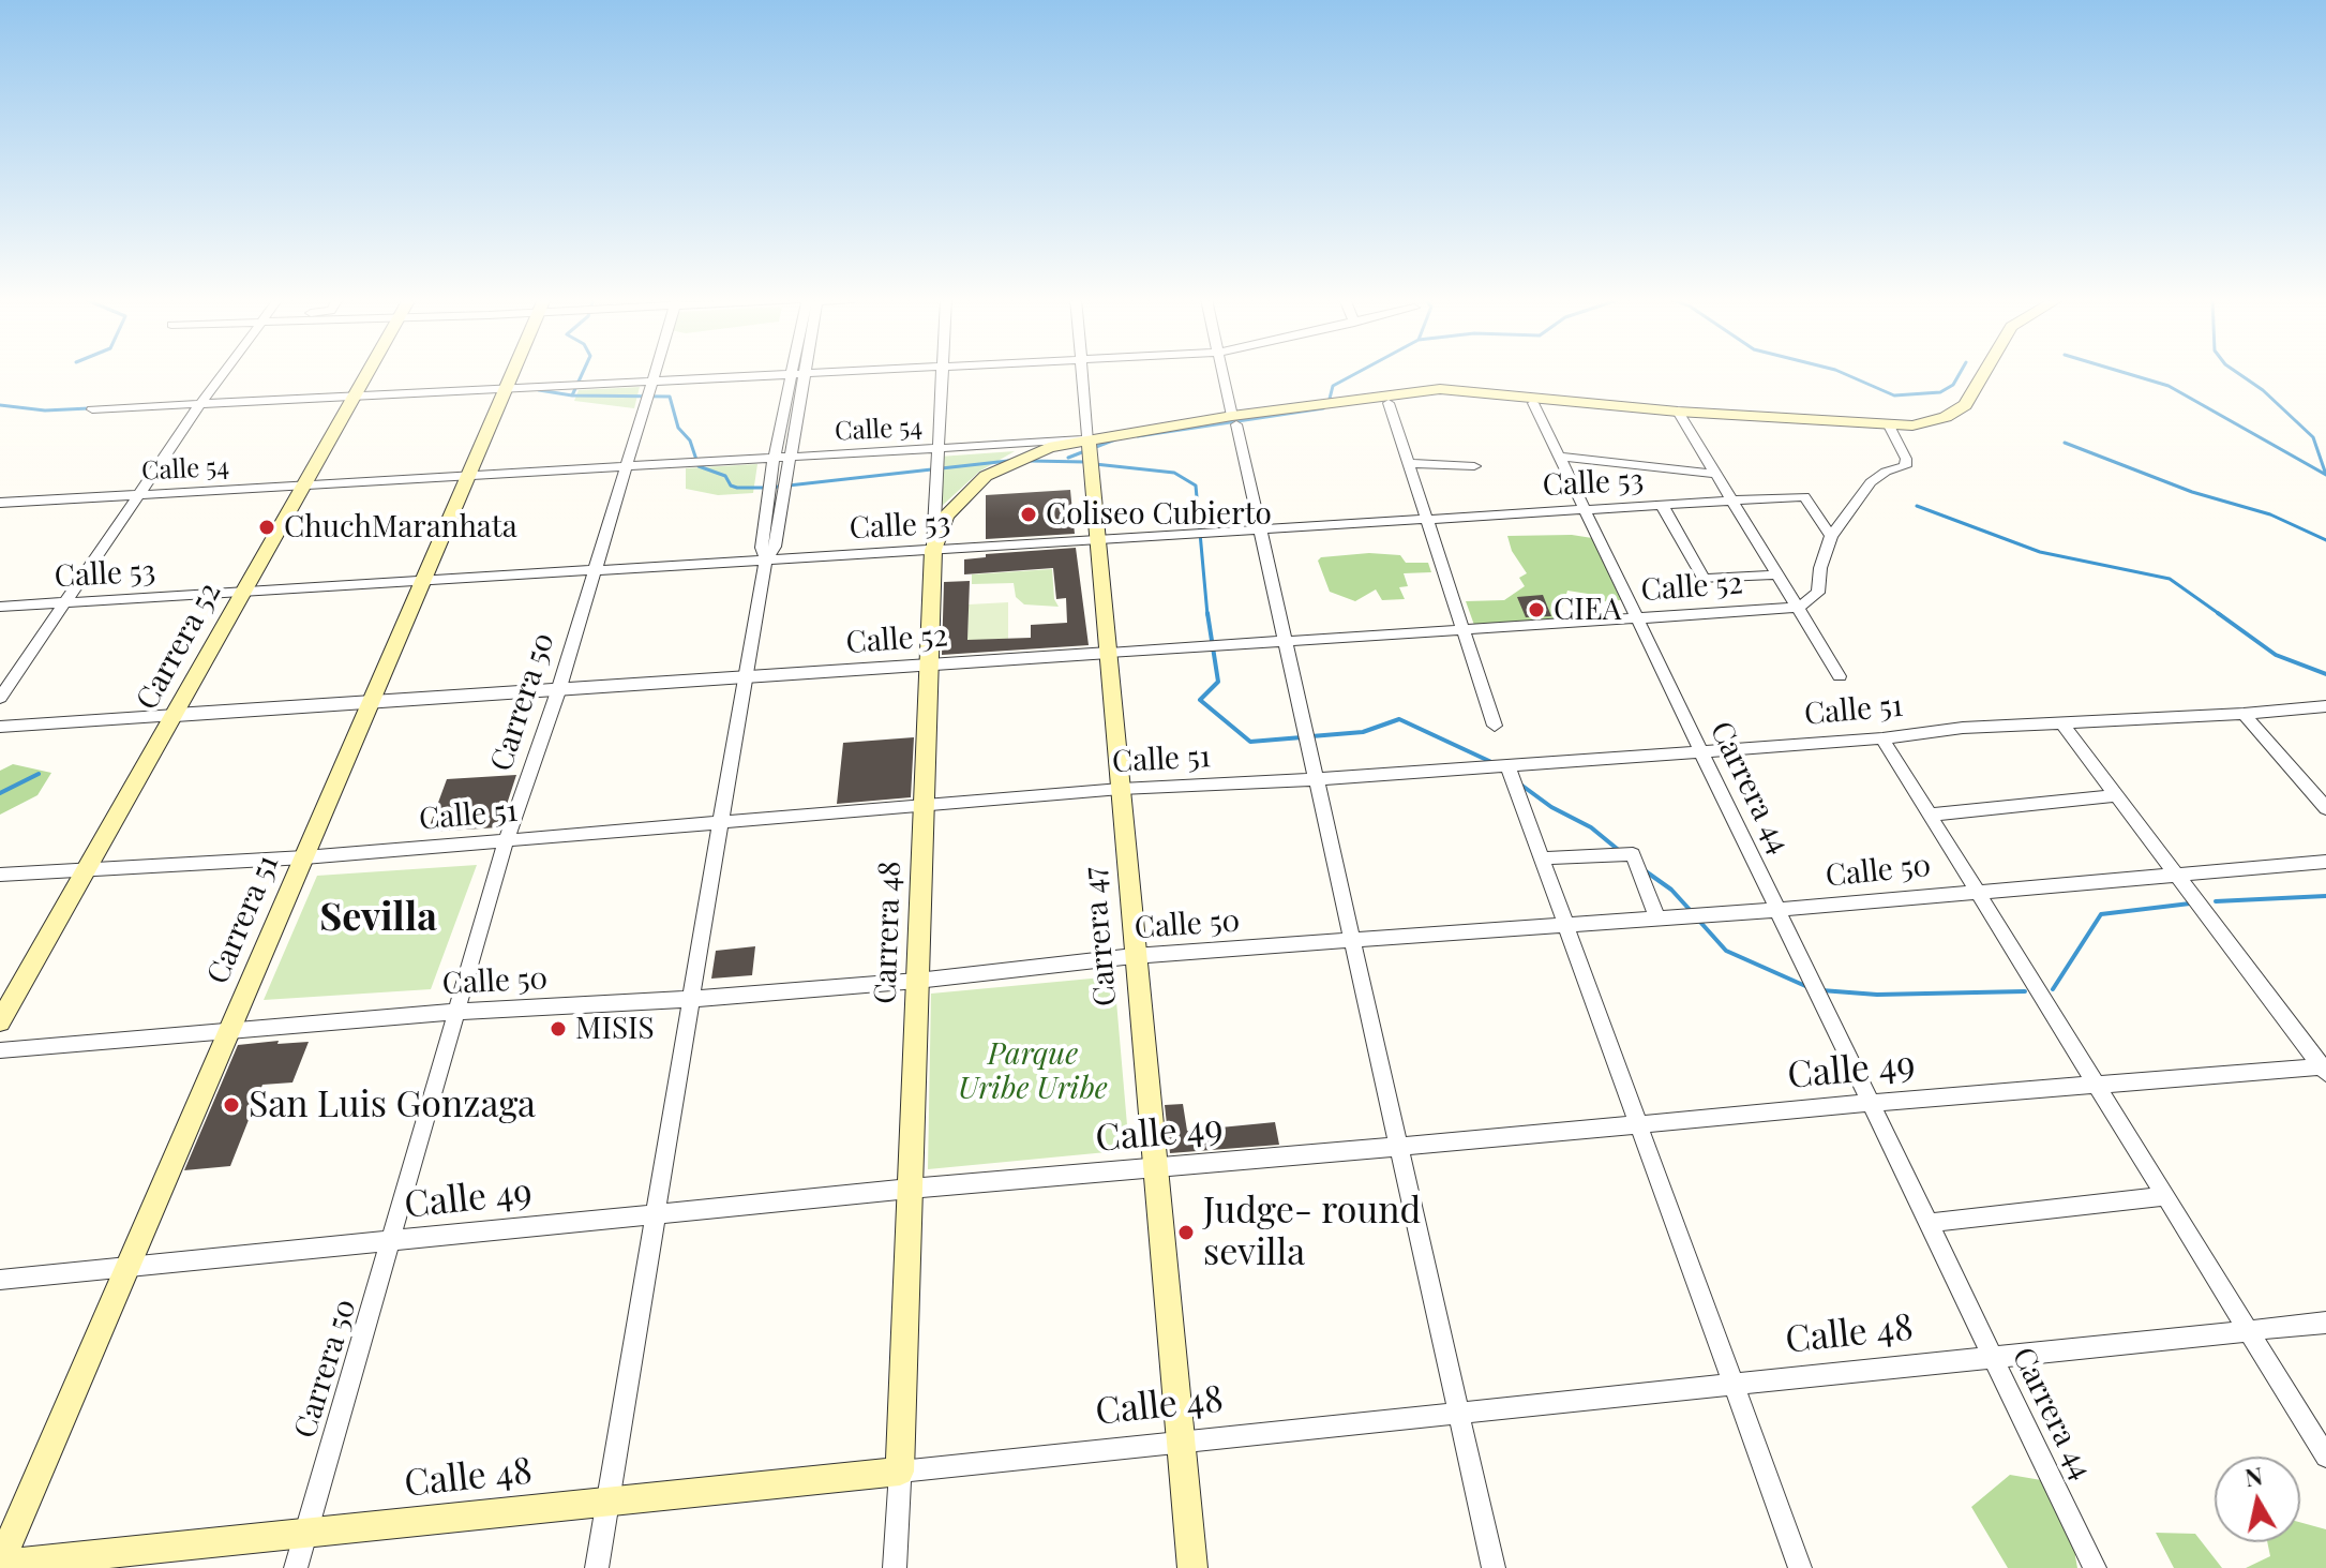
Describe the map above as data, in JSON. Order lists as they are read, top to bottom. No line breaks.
{"streets":{"main road":["Calle 54","Carrera 52","Carrera 51","Carrera 48","Carrera 47","Calle 48"],"street":["Calle 53","Calle 52","Carrera 50","Calle 51","Carrera 44","Calle 50","Calle 49"]},"crossings":[["Calle 54","Carrera 52"],["Calle 54","Carrera 50"],["Calle 54","Carrera 44"],["Calle 54","Carrera 51"],["Calle 54","Carrera 48"],["Calle 54","Carrera 47"],["Calle 53","Carrera 52"],["Calle 53","Carrera 50"],["Calle 53","Carrera 44"],["Calle 53","Carrera 51"],["Calle 53","Carrera 48"],["Calle 53","Carrera 47"],["Calle 52","Carrera 52"],["Calle 52","Carrera 50"],["Calle 52","Carrera 44"],["Calle 52","Carrera 51"],["Calle 52","Carrera 48"],["Calle 52","Carrera 47"],["Carrera 52","Calle 51"],["Carrera 50","Calle 51"],["Carrera 50","Calle 50"],["Carrera 50","Calle 49"],["Carrera 50","Calle 48"],["Calle 51","Carrera 44"],["Calle 51","Carrera 51"],["Calle 51","Carrera 48"],["Calle 51","Carrera 47"],["Carrera 44","Calle 50"],["Carrera 44","Calle 49"],["Carrera 44","Calle 48"],["Calle 50","Carrera 51"],["Calle 50","Carrera 48"],["Calle 50","Carrera 47"],["Carrera 51","Calle 49"],["Carrera 51","Calle 48"],["Carrera 48","Calle 49"],["Carrera 48","Calle 48"],["Carrera 47","Calle 49"],["Carrera 47","Calle 48"]],"districts":["Sevilla"],"parks":["Parque Uribe Uribe"],"places":["Coliseo Cubierto","ChuchMaranhata","CIEA","MISIS","San Luis Gonzaga","Judge- round sevilla"],"north":"top"}
